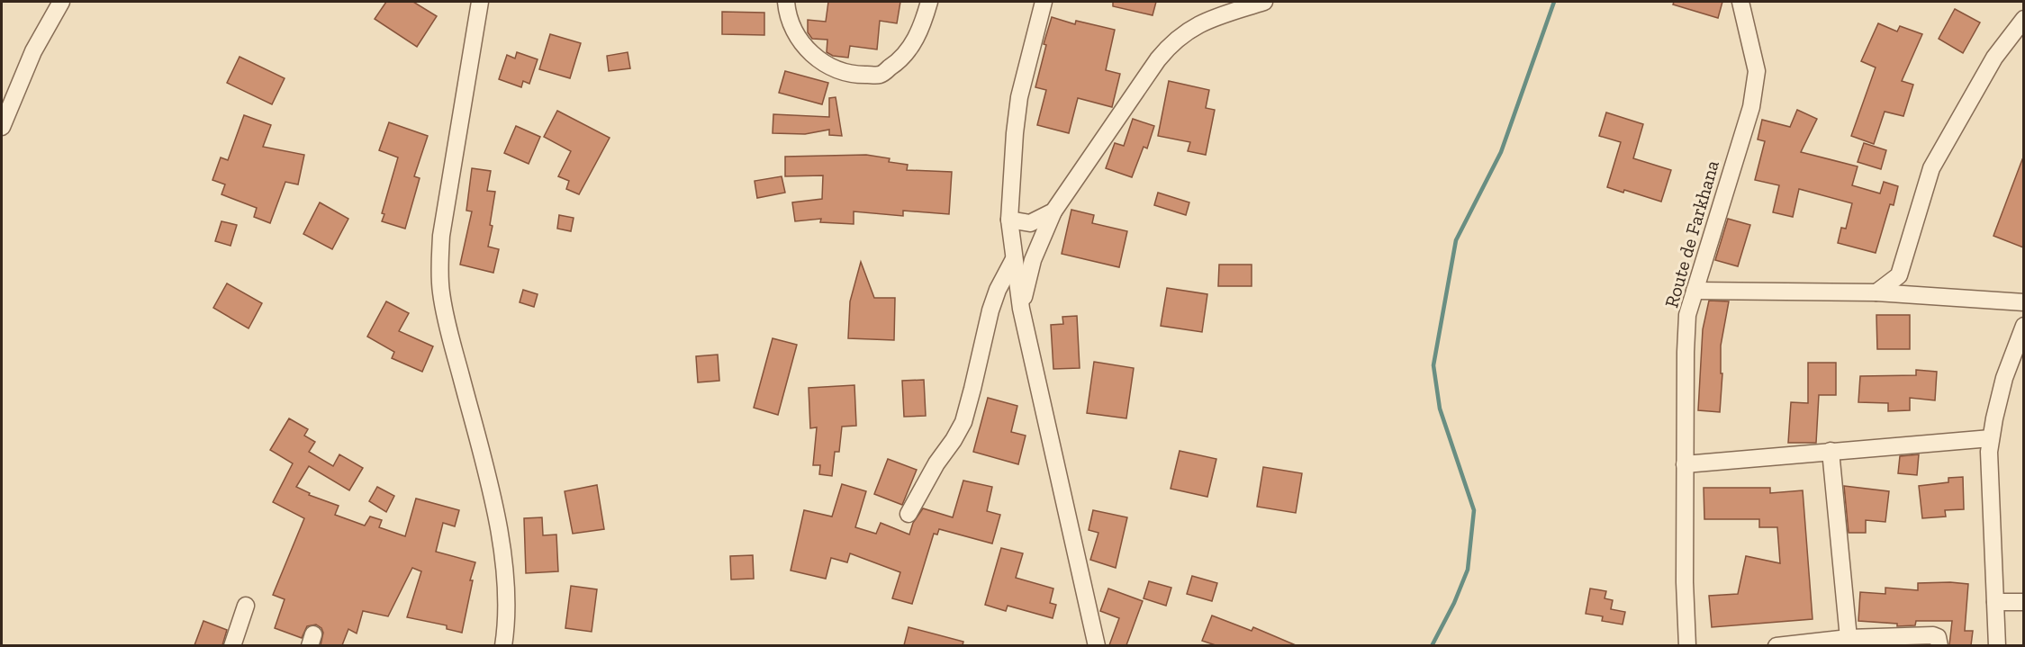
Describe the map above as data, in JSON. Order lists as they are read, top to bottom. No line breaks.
{"streets":{"street":["Route de Farkhana"]}}
